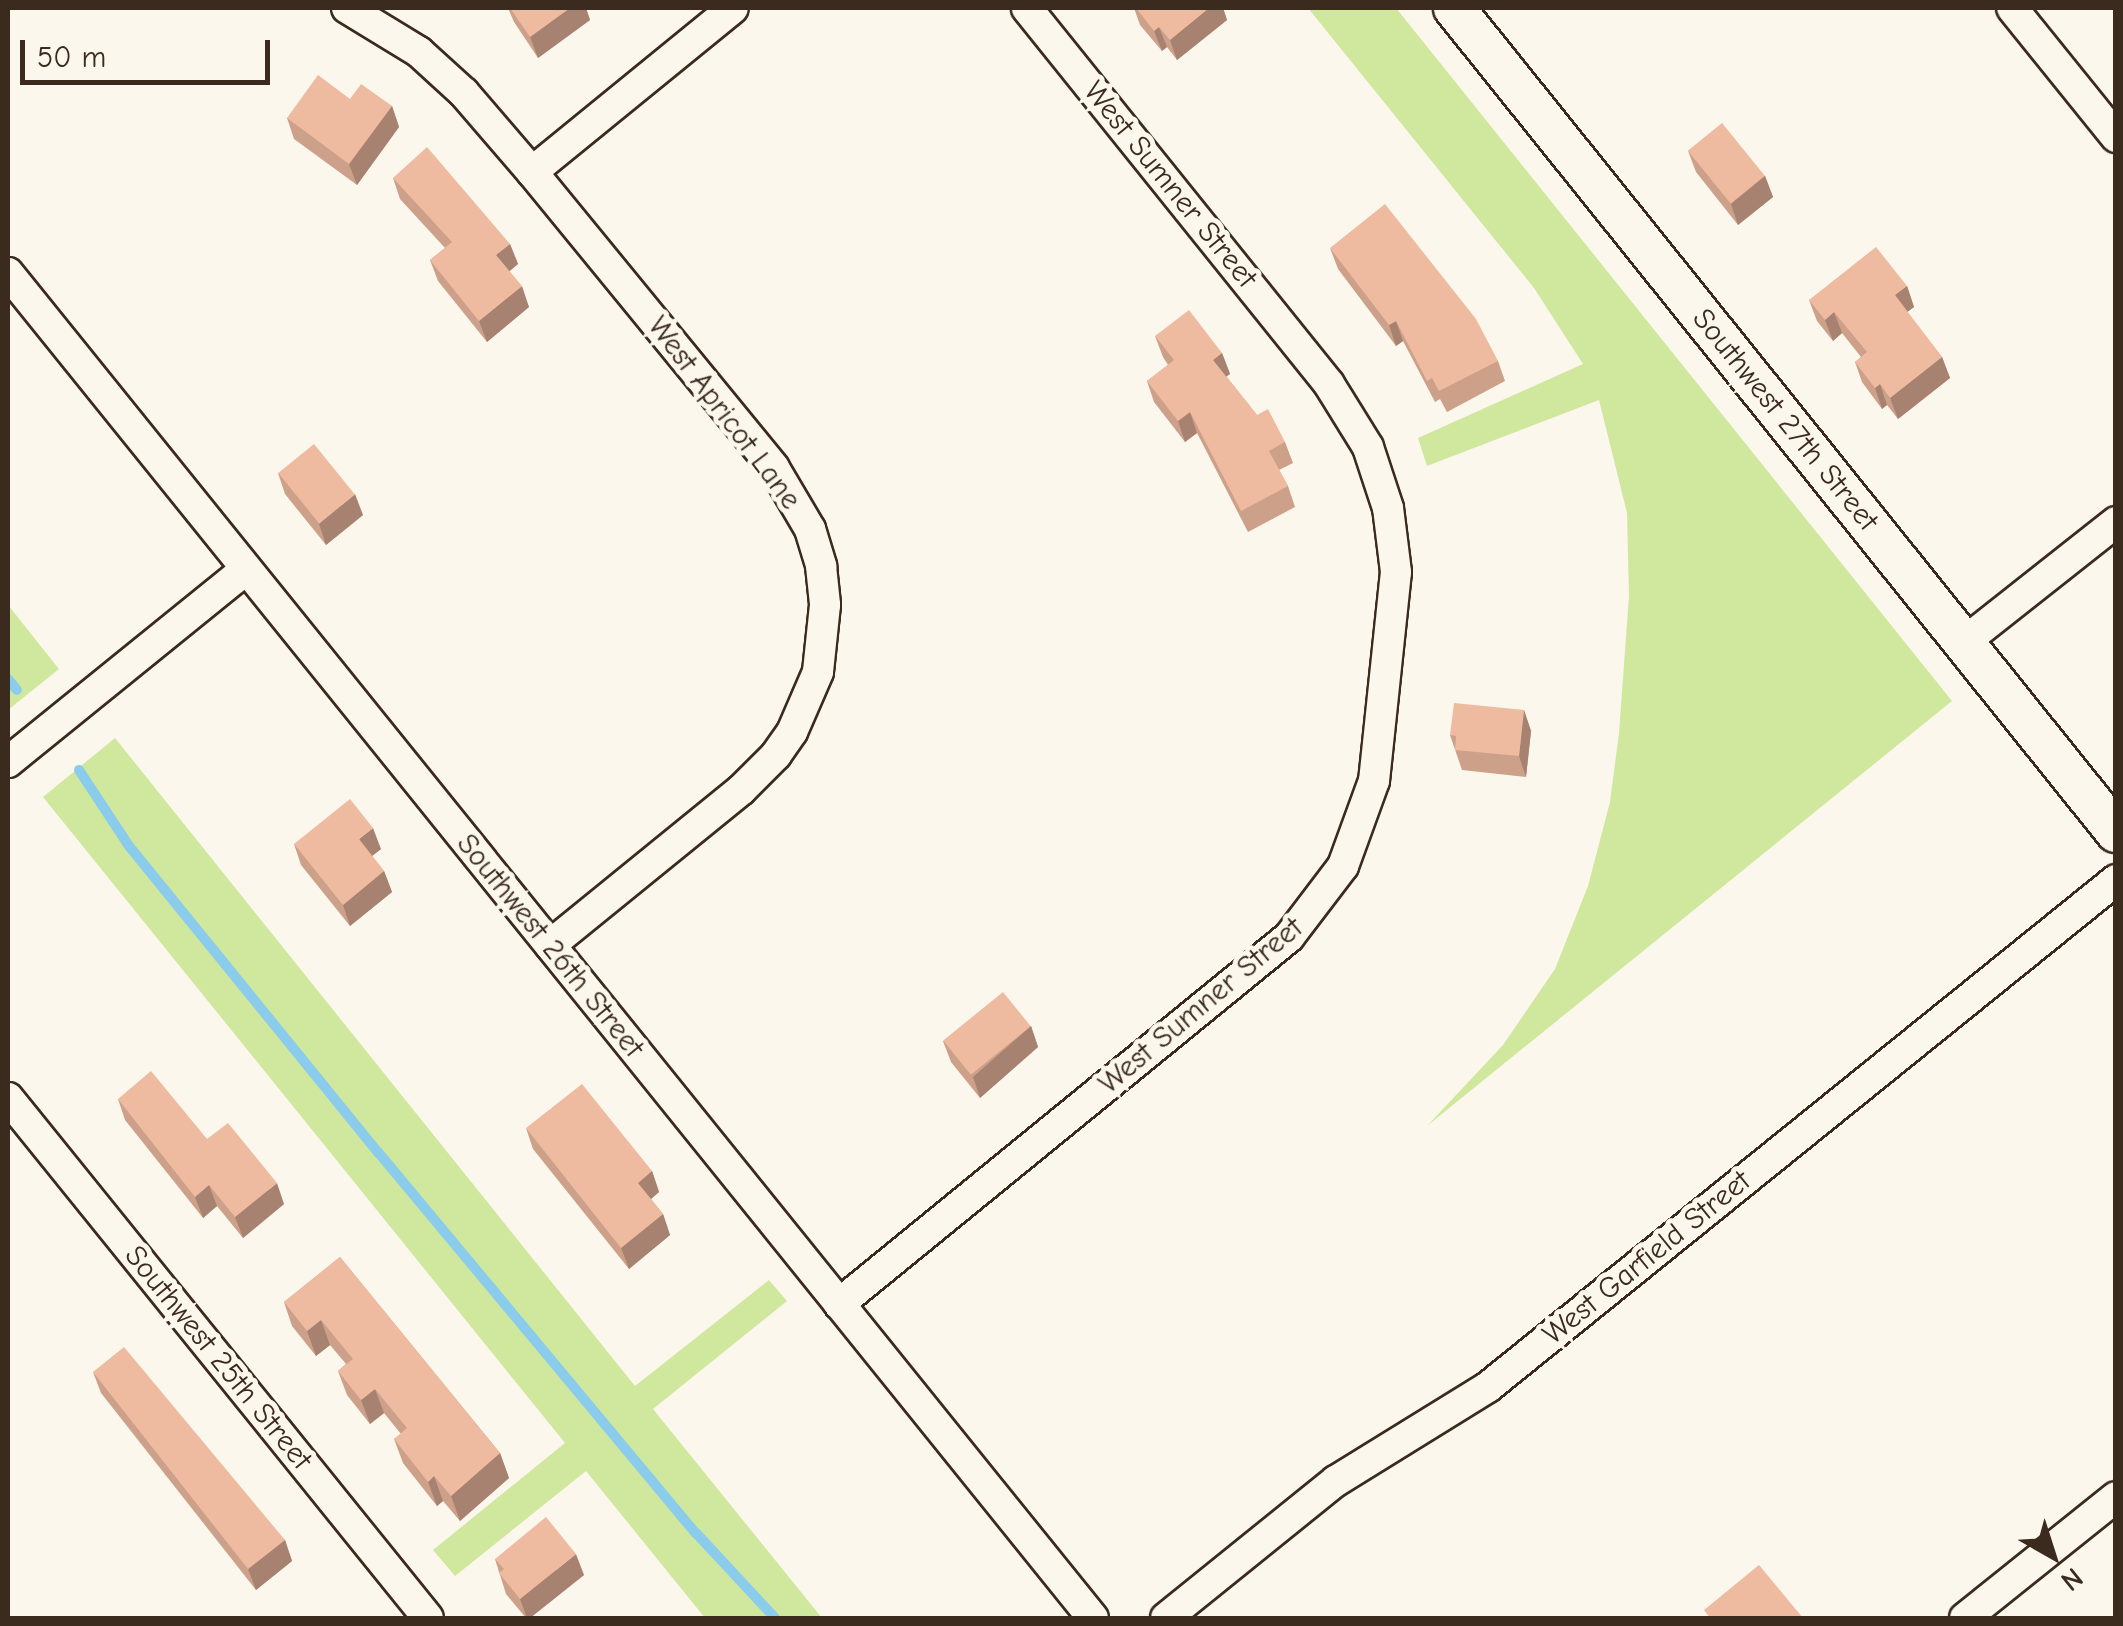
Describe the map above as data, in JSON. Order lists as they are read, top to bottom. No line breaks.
{"streets":{"street":["West Sumner Street","West Apricot Lane","Southwest 27th Street","Southwest 26th Street","West Garfield Street","Southwest 25th Street"]},"crossings":[["West Sumner Street","Southwest 26th Street"],["West Apricot Lane","Southwest 26th Street"]],"scale_bar":"50 m","north":"bottom right"}
